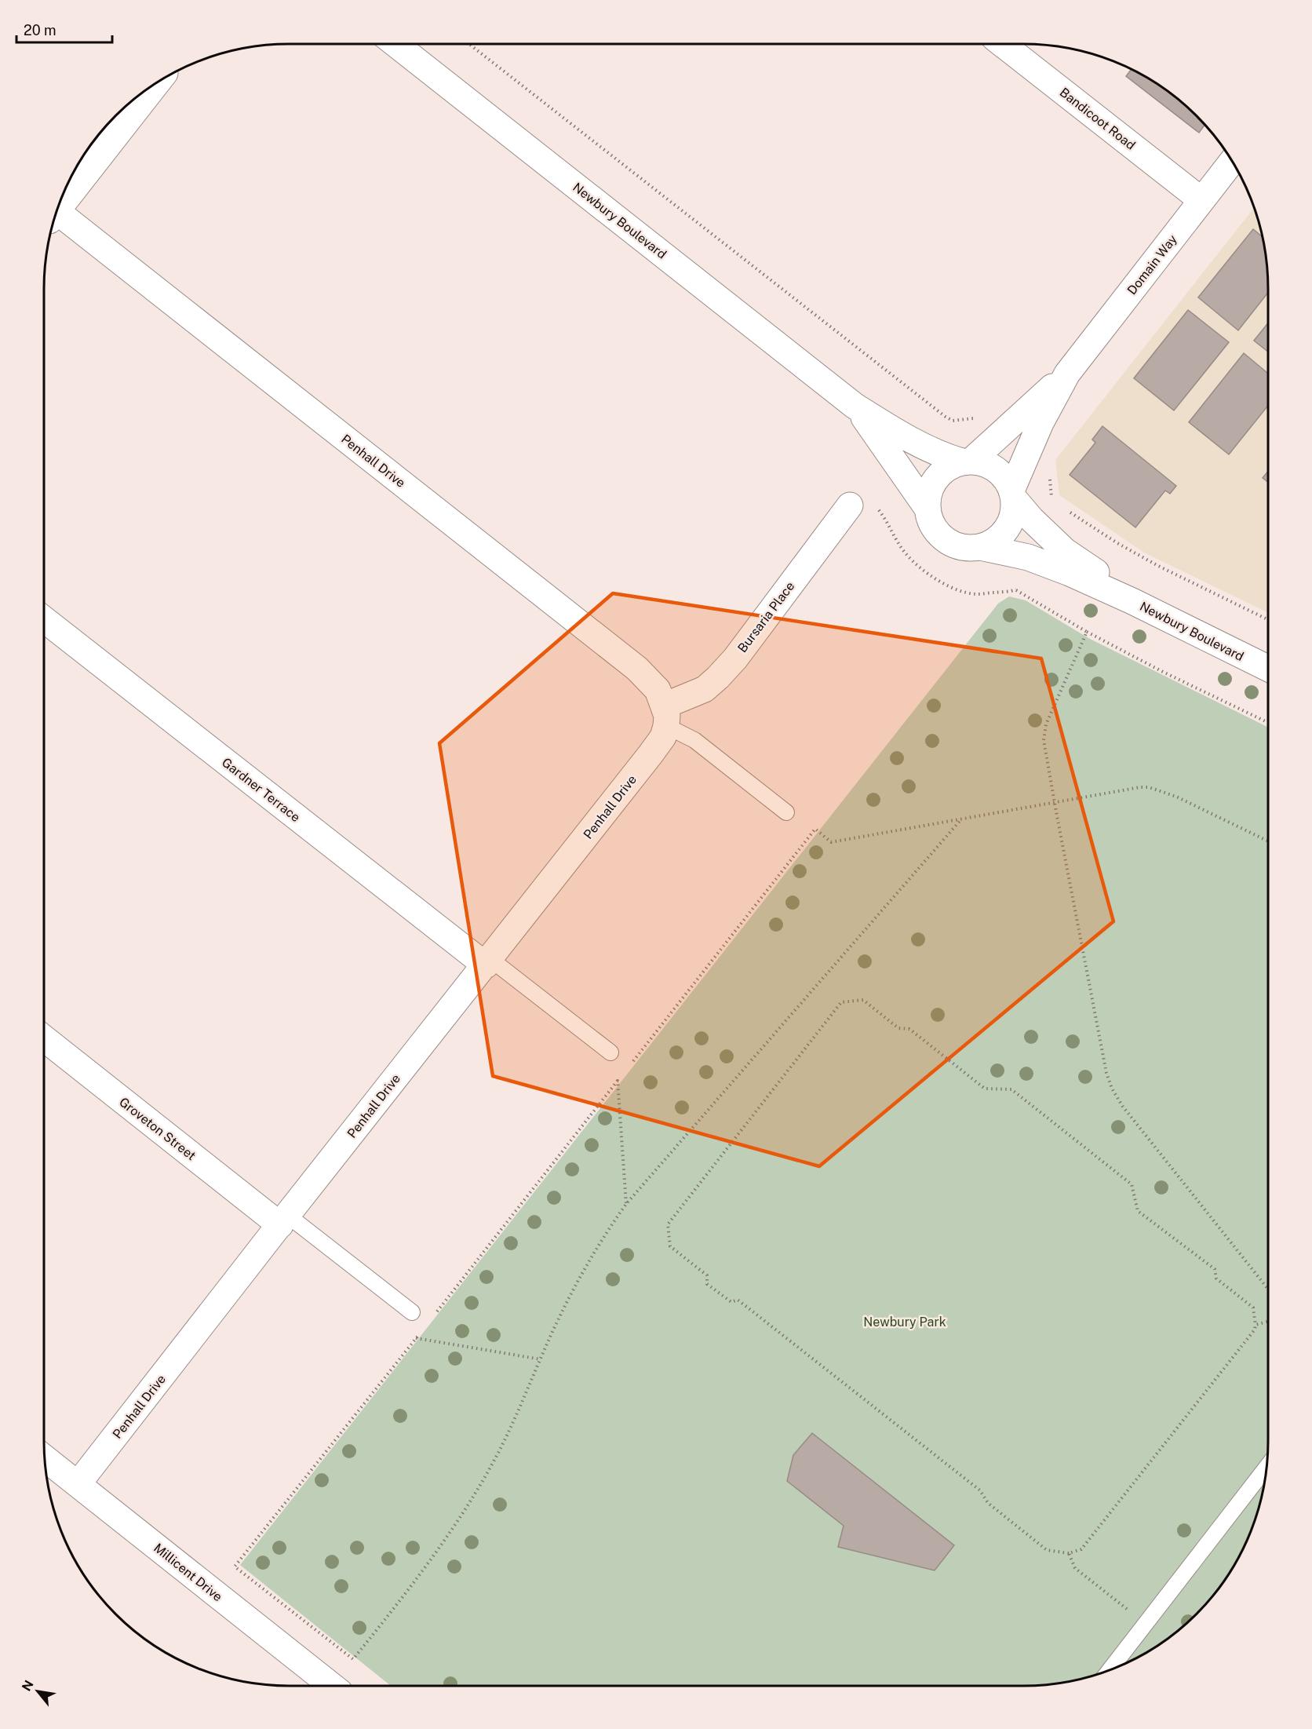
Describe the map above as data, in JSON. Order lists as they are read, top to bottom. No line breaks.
{"streets":{"street":["Bandicoot Road","Newbury Boulevard","Domain Way","Penhall Drive","Bursaria Place","Gardner Terrace","Groveton Street","Millicent Drive"]},"crossings":[["Bandicoot Road","Domain Way"],["Newbury Boulevard","Domain Way"],["Penhall Drive","Bursaria Place"],["Penhall Drive","Gardner Terrace"],["Penhall Drive","Groveton Street"],["Penhall Drive","Millicent Drive"]],"parks":["Newbury Park"],"scale_bar":"20 m","north":"top left"}
